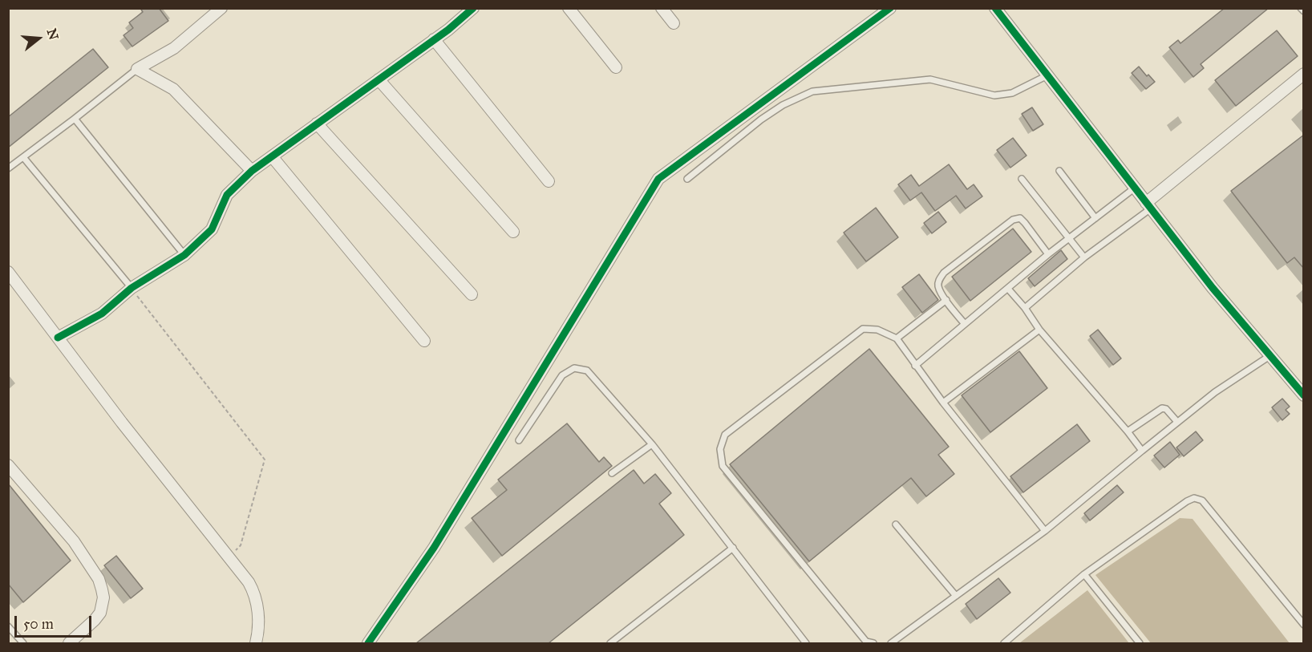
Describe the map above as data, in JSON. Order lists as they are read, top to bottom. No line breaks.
{"scale_bar":"50 m","north":"right"}
